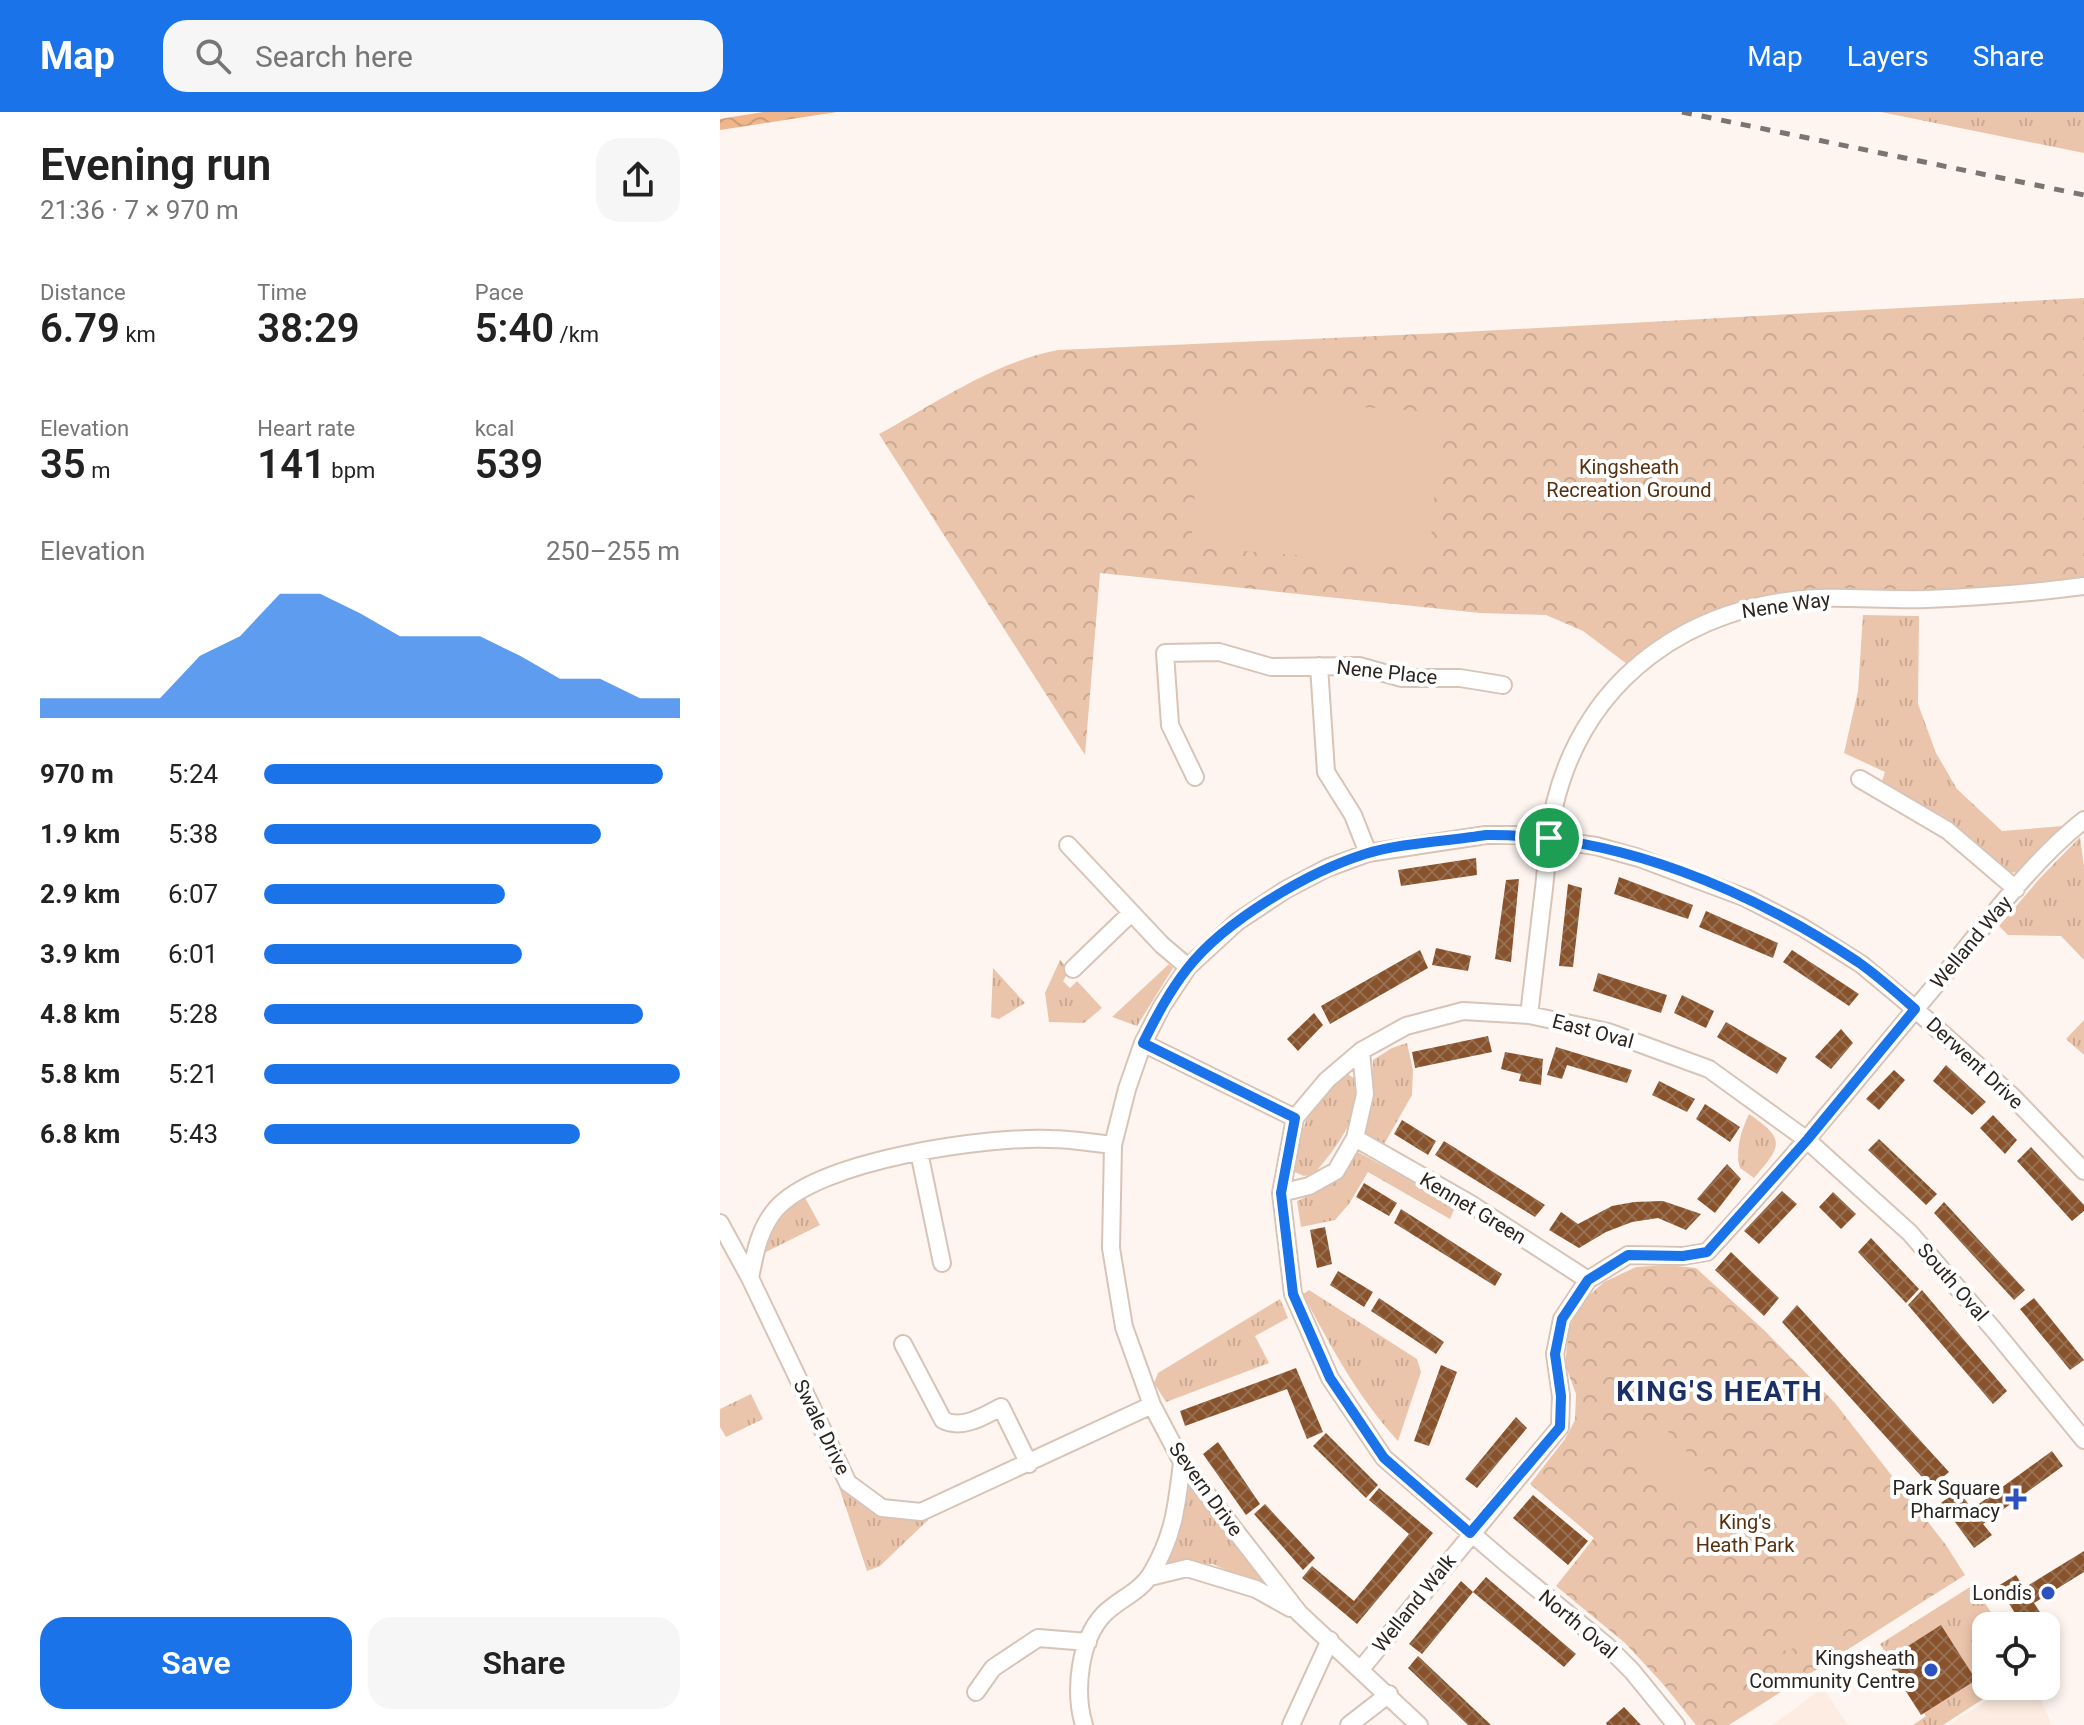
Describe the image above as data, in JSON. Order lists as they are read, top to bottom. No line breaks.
{"streets":{"street":["Nene Way","Nene Place","Welland Way","East Oval","Derwent Drive","Kennet Green","South Oval","Swale Drive","Severn Drive","Welland Walk","North Oval"]},"crossings":[["Nene Way","East Oval"],["Nene Way","Derwent Drive"],["Nene Place","Derwent Drive"],["Welland Way","East Oval"],["Welland Way","Derwent Drive"],["Welland Way","Kennet Green"],["Welland Way","South Oval"],["Welland Way","Welland Walk"],["East Oval","South Oval"],["East Oval","Welland Walk"],["East Oval","North Oval"],["Derwent Drive","Severn Drive"],["Kennet Green","Welland Walk"],["Swale Drive","Severn Drive"],["Severn Drive","Welland Walk"],["Welland Walk","North Oval"]],"districts":["KING'S HEATH"],"parks":["Kingsheath Recreation Ground","King's Heath Park"],"places":{"health":["Park Square Pharmacy"],"other":["Londis","Kingsheath Community Centre"]},"page":{"header":"Map","search":"Search here","nav":["Map","Layers","Share"],"heading":["Evening run","21:36 · 7 × 970 m"],"stats":[["Distance","6.79 km"],["Time","38:29"],["Pace","5:40 /km"],["Elevation","35 m"],["Heart rate","141 bpm"],["kcal","539"]],"chart":["Elevation","250–255 m"],"list":[{"name":"970 m","note":"5:24"},{"name":"1.9 km","note":"5:38"},{"name":"2.9 km","note":"6:07"},{"name":"3.9 km","note":"6:01"},{"name":"4.8 km","note":"5:28"},{"name":"5.8 km","note":"5:21"},{"name":"6.8 km","note":"5:43"}],"buttons":["Save","Share"]}}
